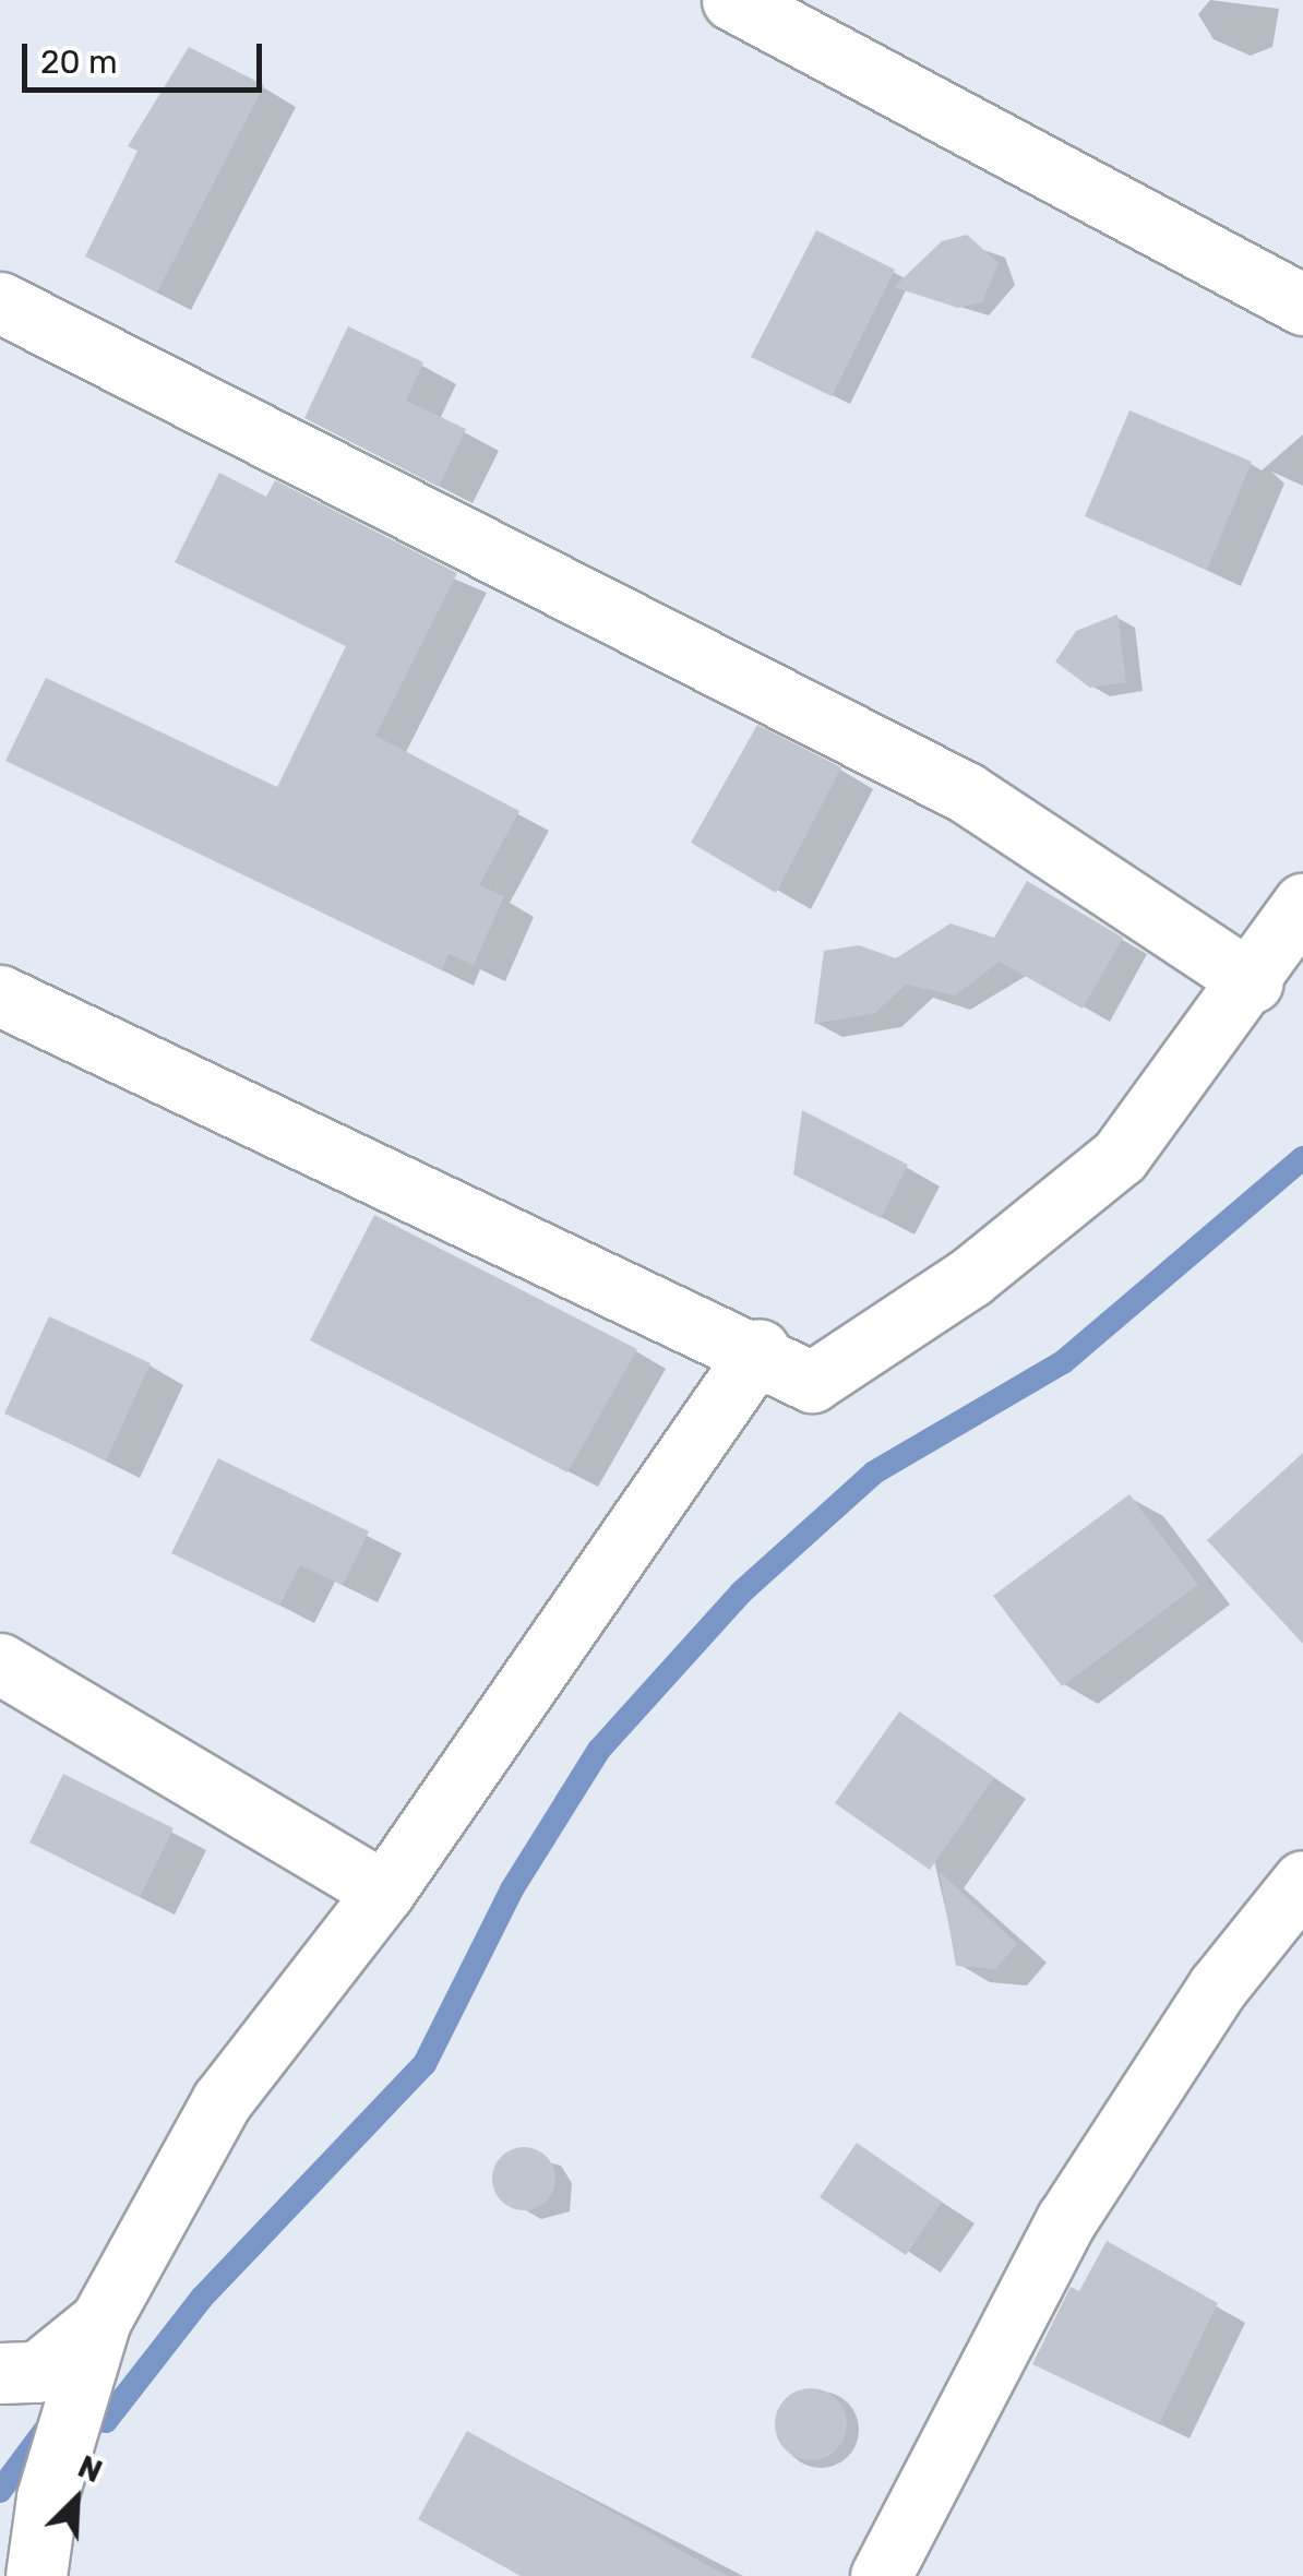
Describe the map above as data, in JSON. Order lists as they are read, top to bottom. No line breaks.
{"scale_bar":"20 m","north":"top right"}
